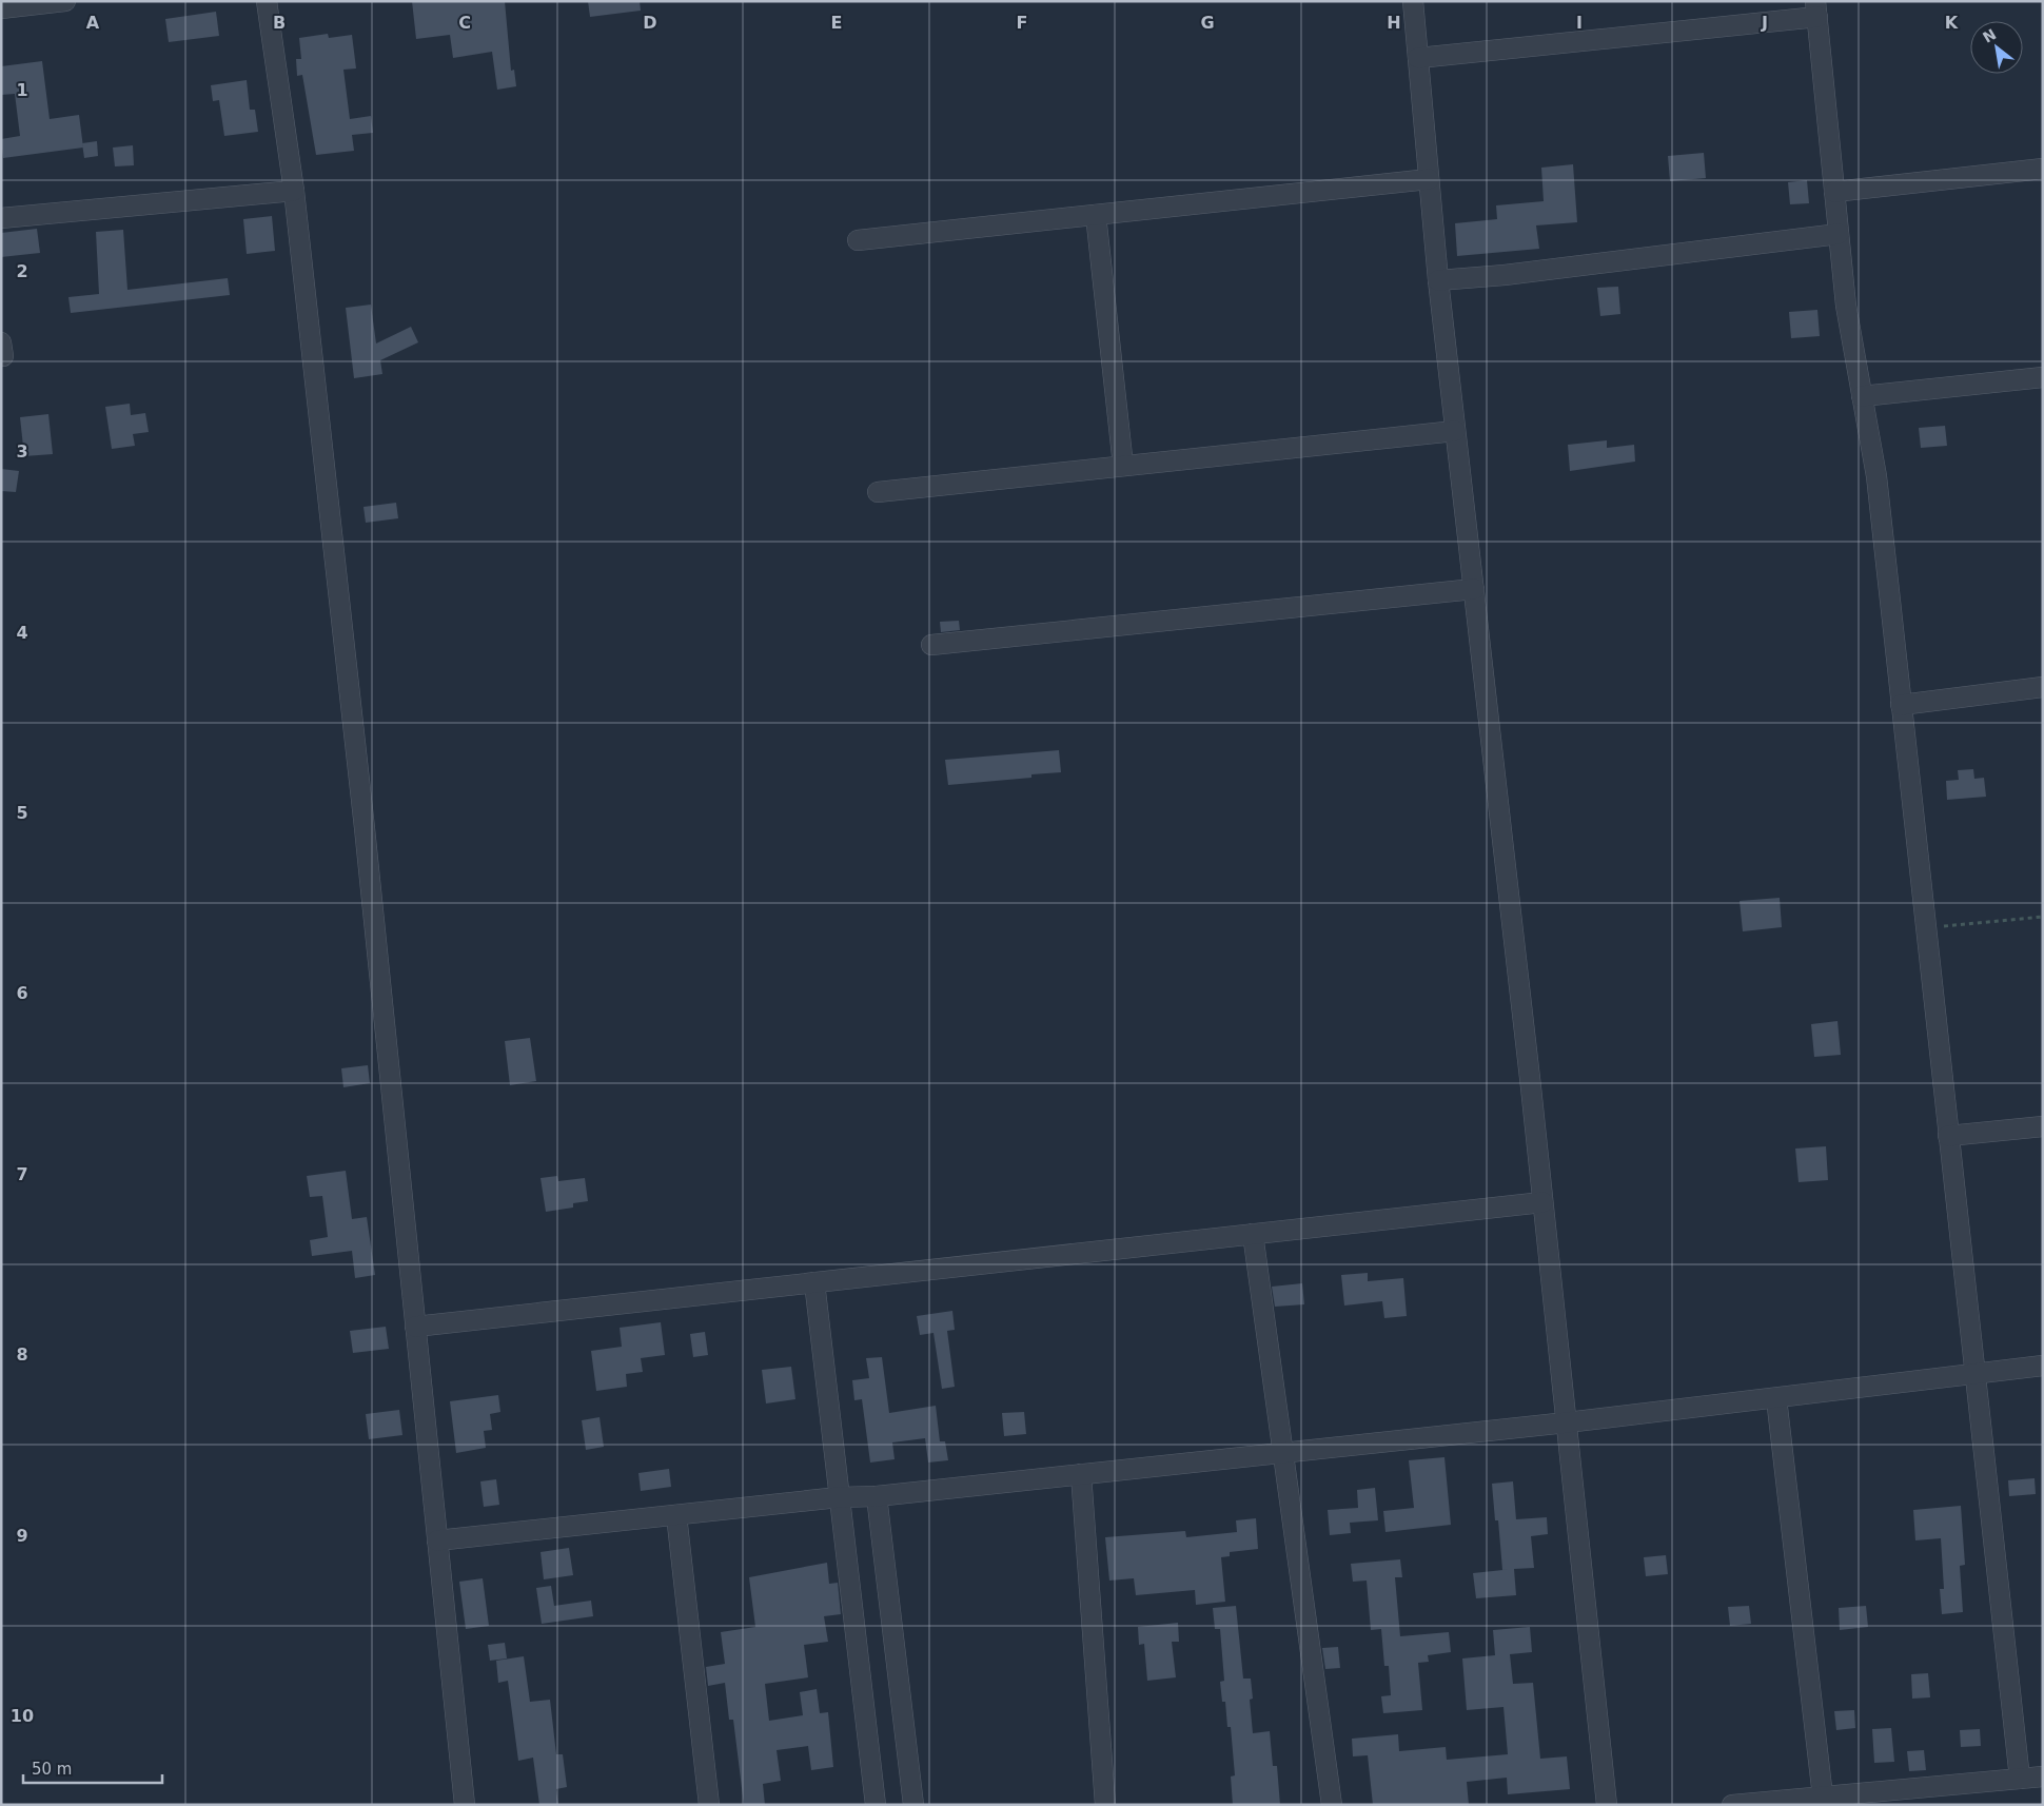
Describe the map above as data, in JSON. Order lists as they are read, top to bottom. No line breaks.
{"scale_bar":"50 m","north":"top left","grid":{"columns":["A","B","C","D","E","F","G","H","I","J","K"],"rows":["1","2","3","4","5","6","7","8","9","10"]}}
